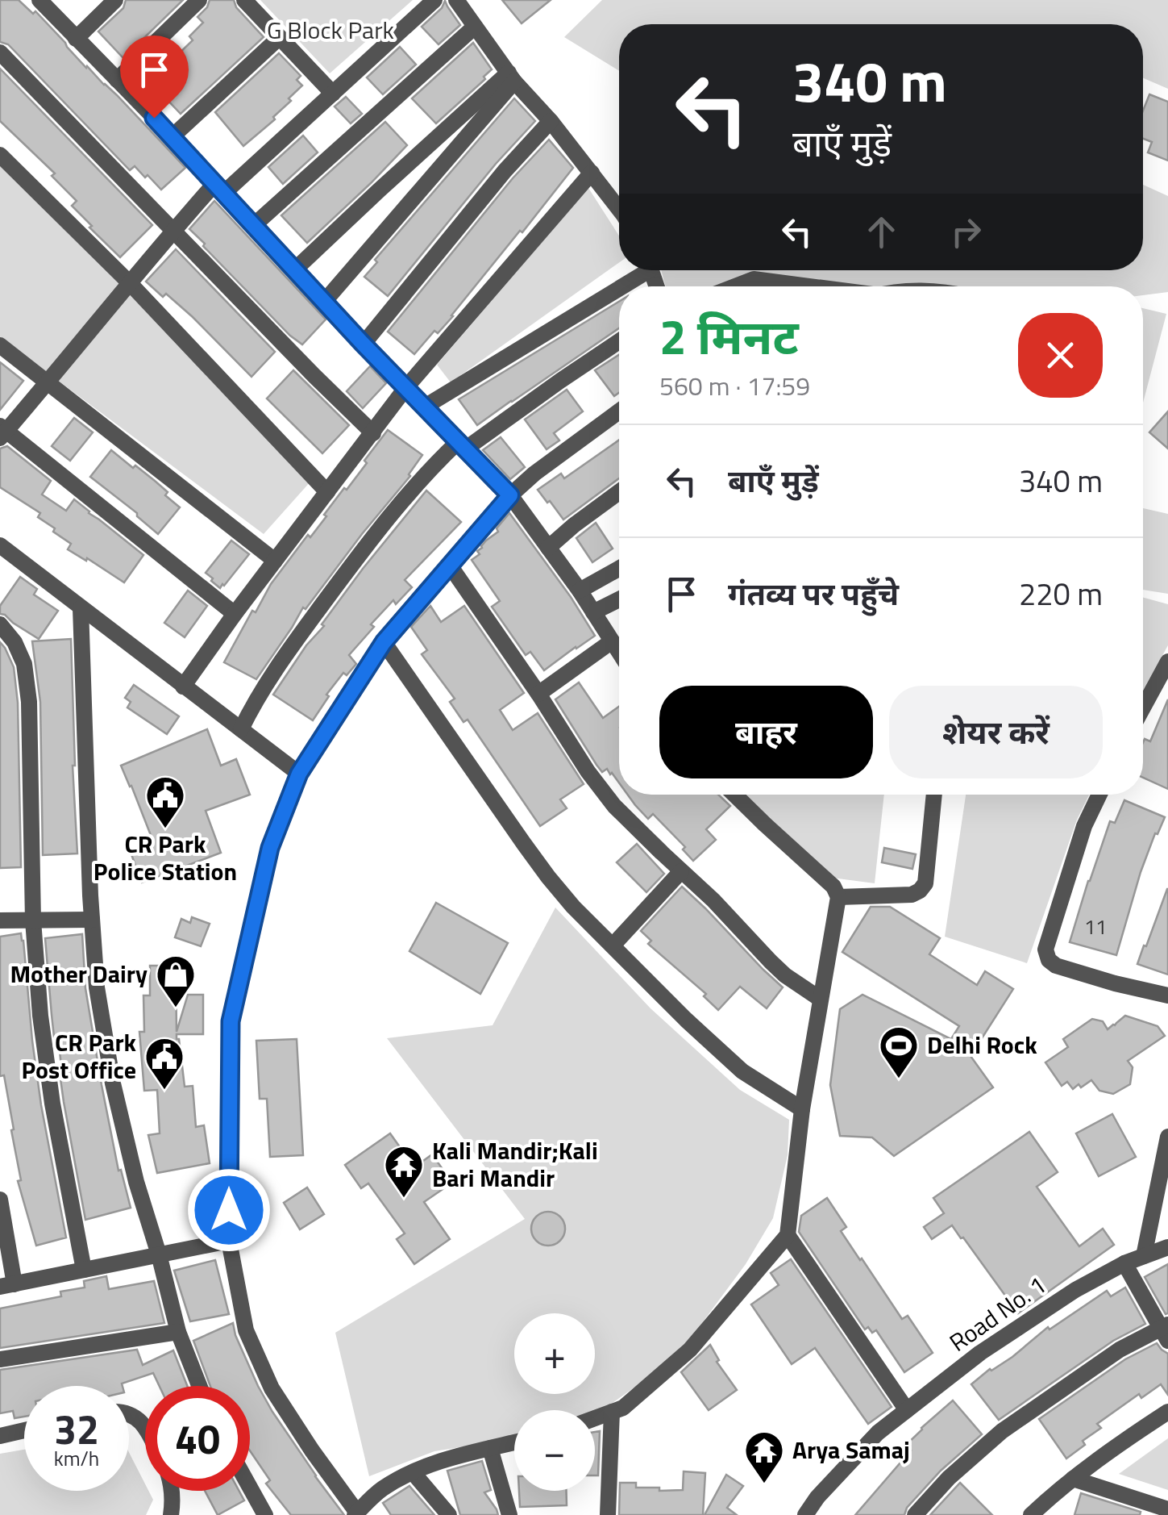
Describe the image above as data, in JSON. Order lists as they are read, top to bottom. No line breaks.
{"streets":{"street":["Road No. 1"]},"parks":["G Block Park"],"places":{"public building":["CR Park Police Station","CR Park Post Office"],"shop":["Mother Dairy"],"sports":["Delhi Rock"],"temple":["Kali Mandir;Kali Bari Mandir","Arya Samaj"]},"house_numbers":["11"],"page":{"turn":["340 m","बाएँ मुड़ें"],"heading":["2 मिनट","560 m · 17:59"],"list":[{"name":"बाएँ मुड़ें","value":"340 m"},{"name":"गंतव्य पर पहुँचे","value":"220 m"}],"buttons":["बाहर","शेयर करें"],"map_buttons":["+","−"],"speed":"32 km/h","limit":"40"}}
